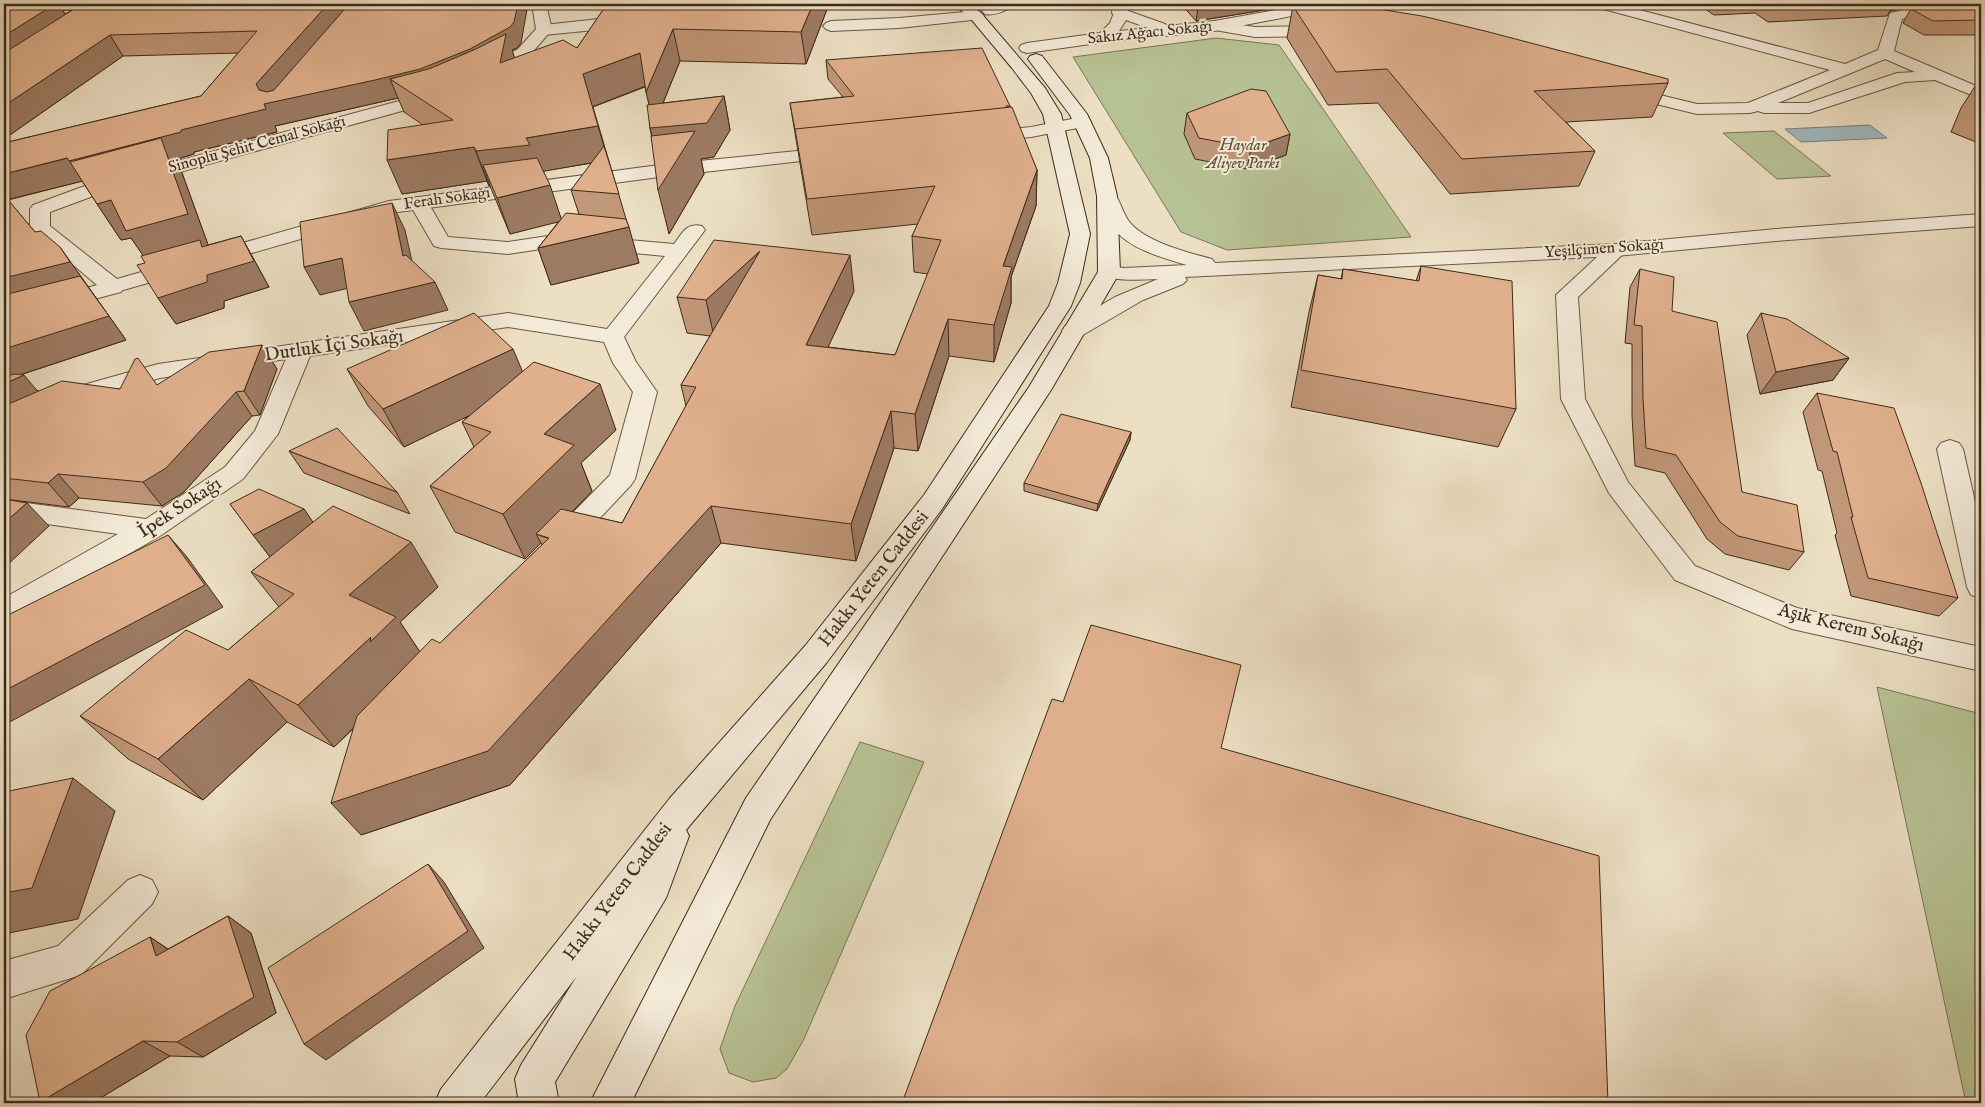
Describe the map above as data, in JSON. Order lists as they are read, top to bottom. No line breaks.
{"streets":{"street":["Sakız Ağacı Sokağı","Sinoplu Şehit Cemal Sokağı","Ferah Sokağı","Yeşilçimen Sokağı","Dutluk İçi Sokağı","İpek Sokağı","Hakkı Yeten Caddesi","Aşık Kerem Sokağı"]},"crossings":[["Sakız Ağacı Sokağı","Hakkı Yeten Caddesi"],["Sinoplu Şehit Cemal Sokağı","Ferah Sokağı"],["Yeşilçimen Sokağı","Hakkı Yeten Caddesi"],["Yeşilçimen Sokağı","Aşık Kerem Sokağı"],["Dutluk İçi Sokağı","İpek Sokağı"]],"parks":["Haydar Aliyev Parkı"]}
